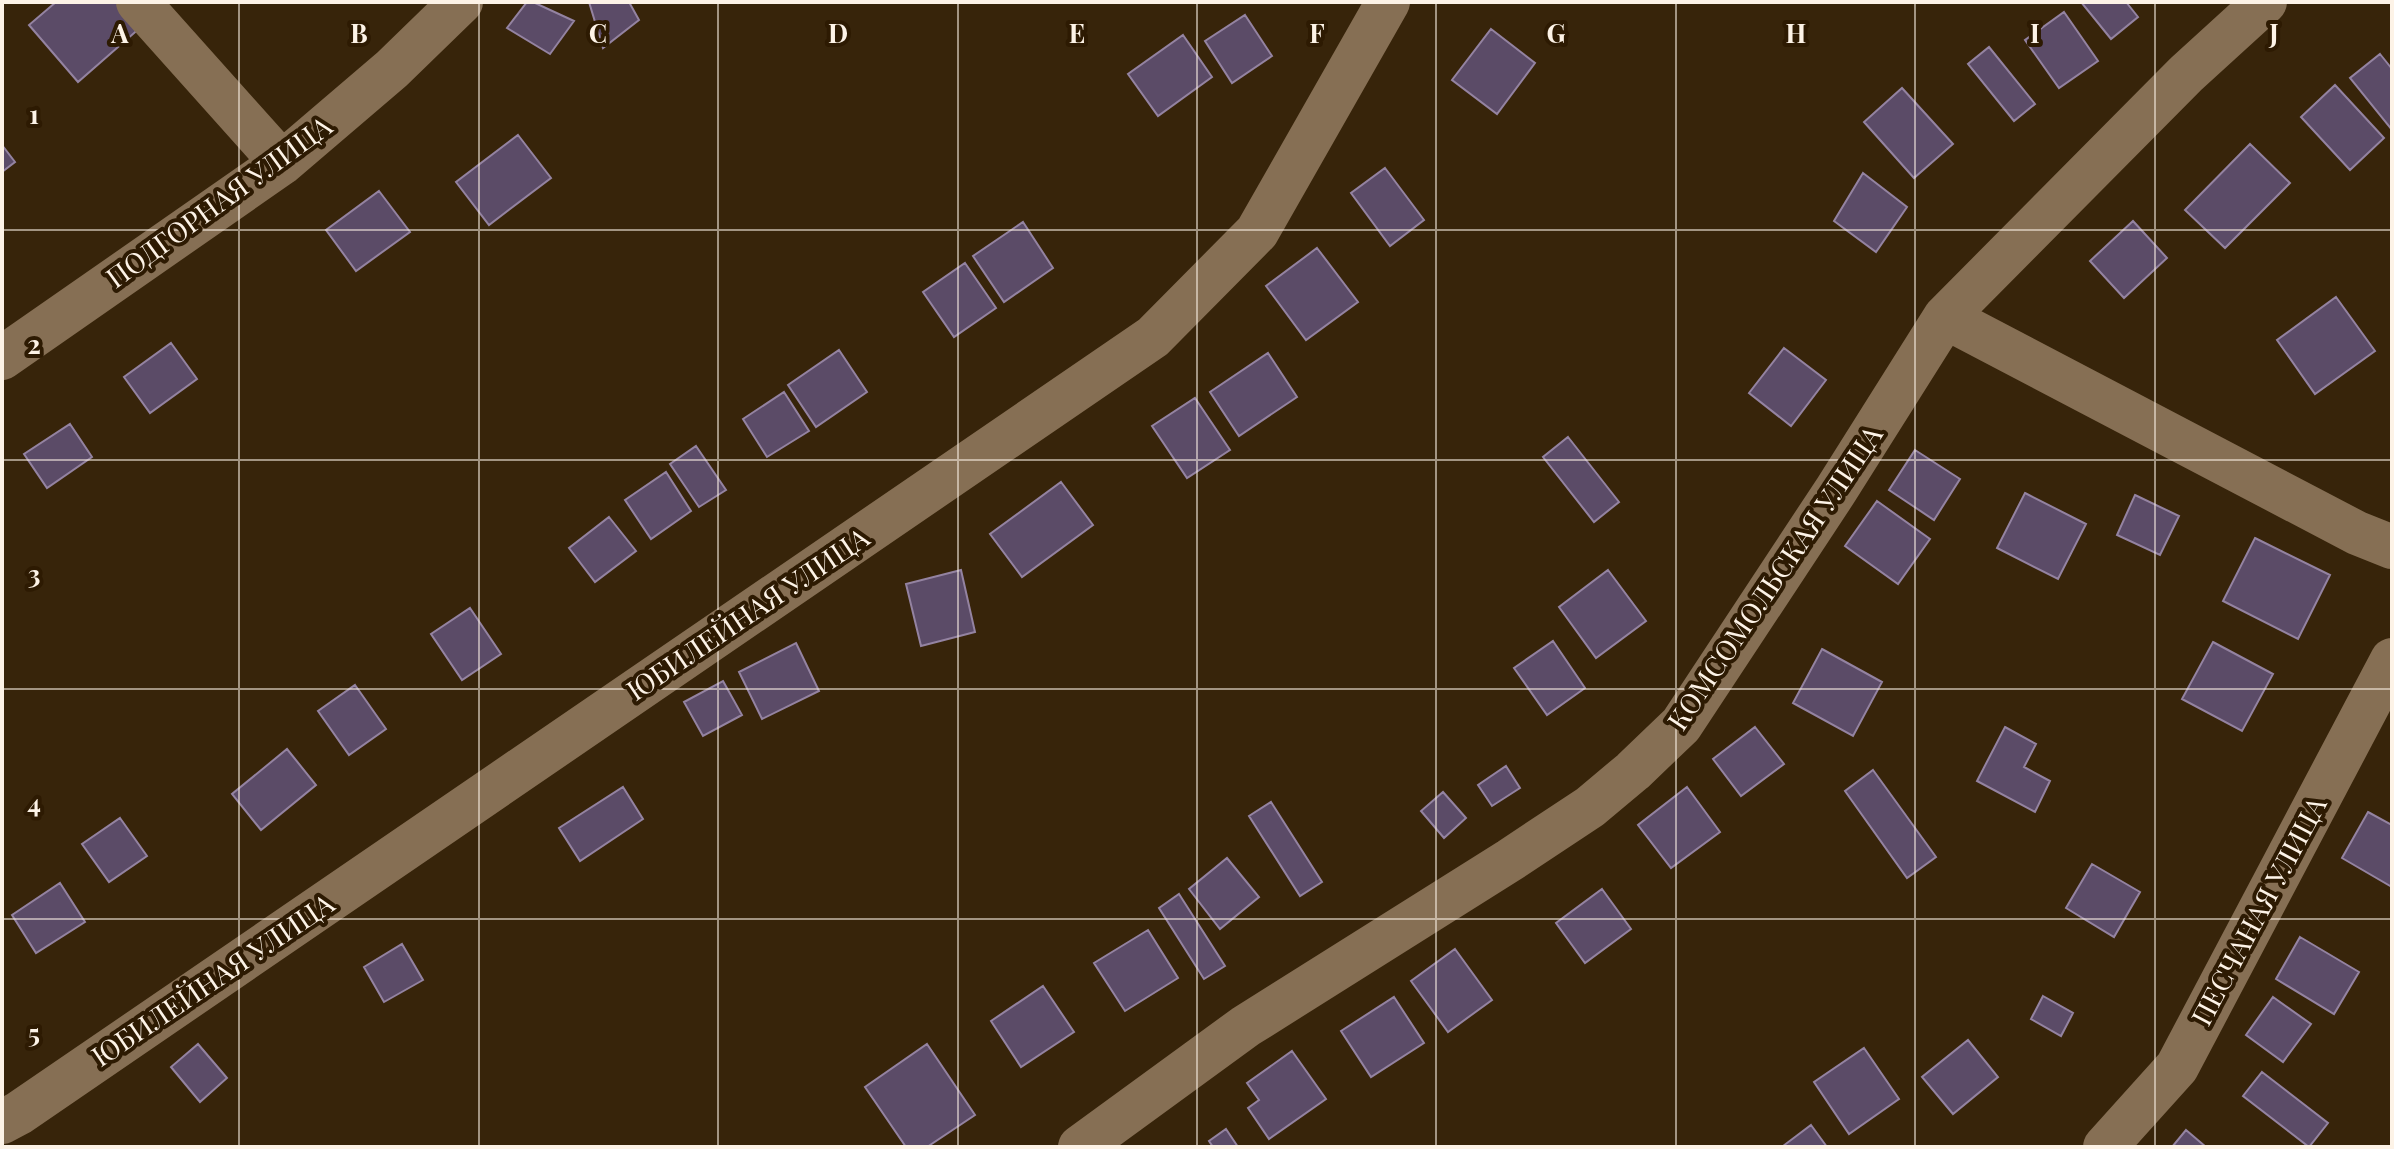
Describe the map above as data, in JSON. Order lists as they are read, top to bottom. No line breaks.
{"streets":{"street":["ПОДГОРНАЯ УЛИЦА","КОМСОМОЛЬСКАЯ УЛИЦА","ЮБИЛЕЙНАЯ УЛИЦА","ПЕСЧАНАЯ УЛИЦА"]},"grid":{"columns":["A","B","C","D","E","F","G","H","I","J"],"rows":["1","2","3","4","5"]}}
